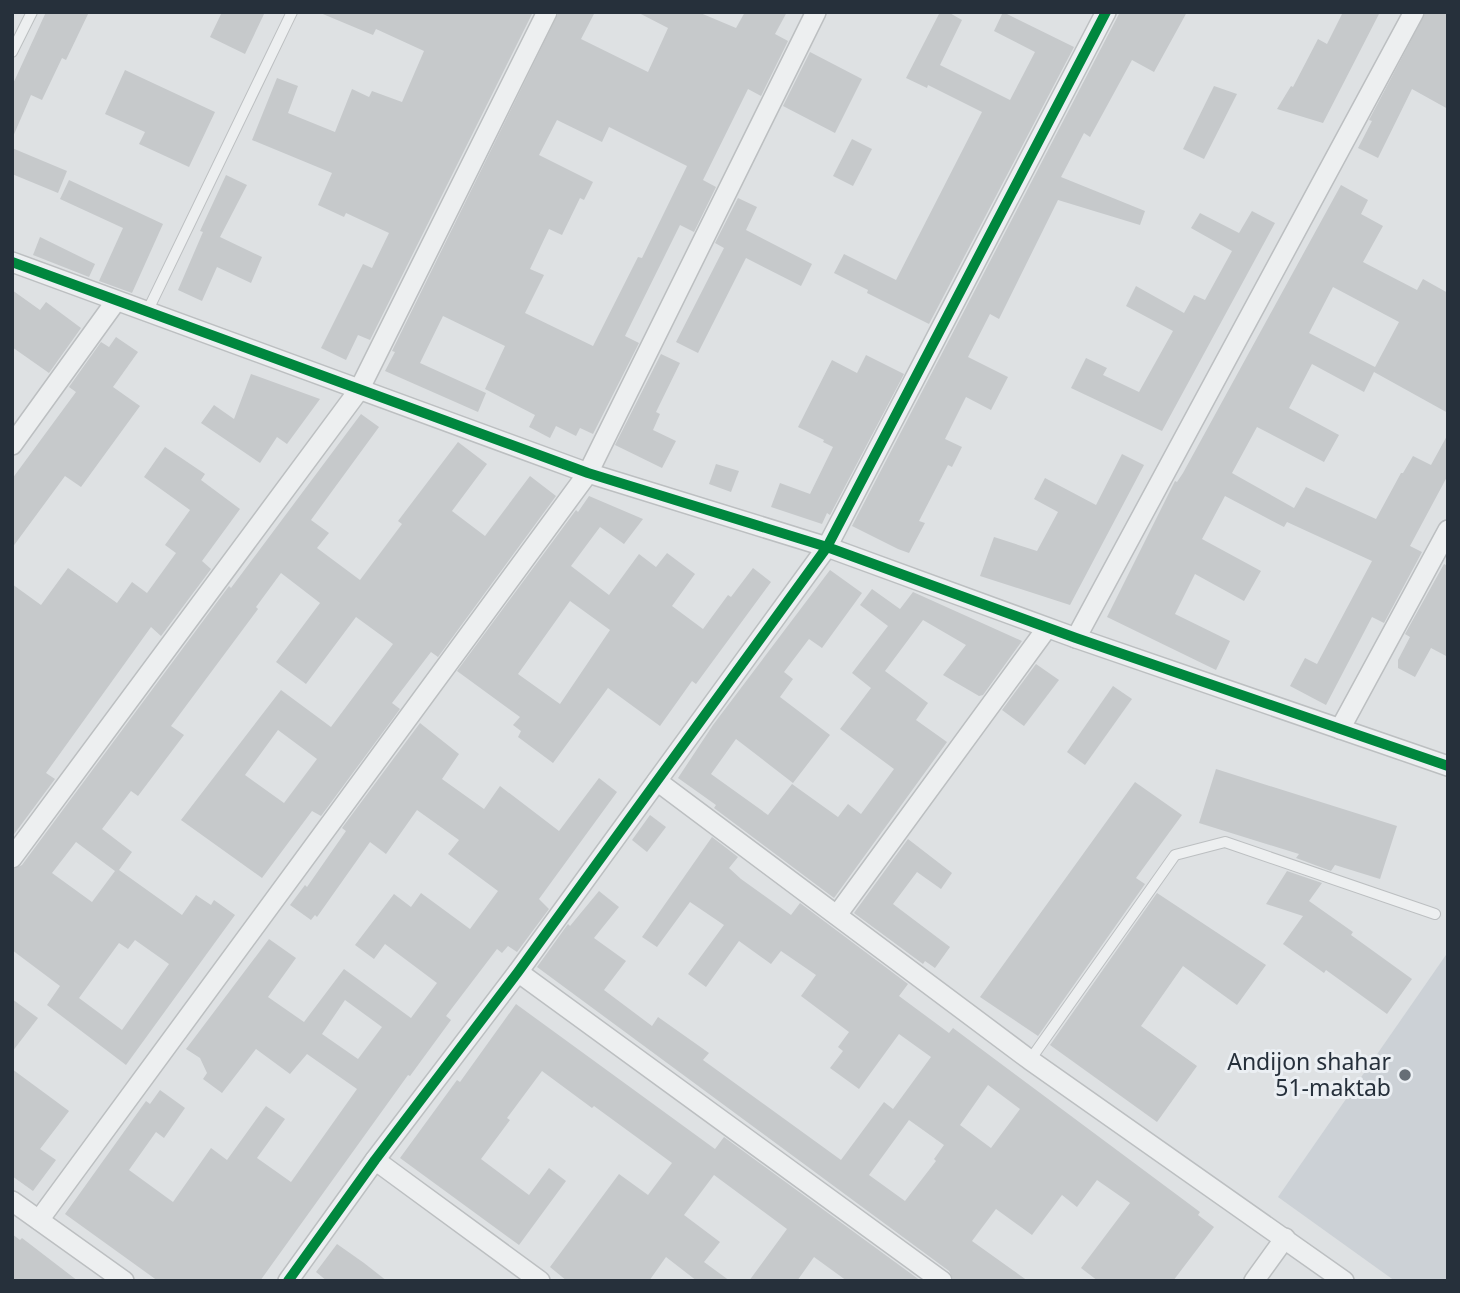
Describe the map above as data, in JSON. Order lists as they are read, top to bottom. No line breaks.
{"places":["Andijon shahar 51-maktab"]}
